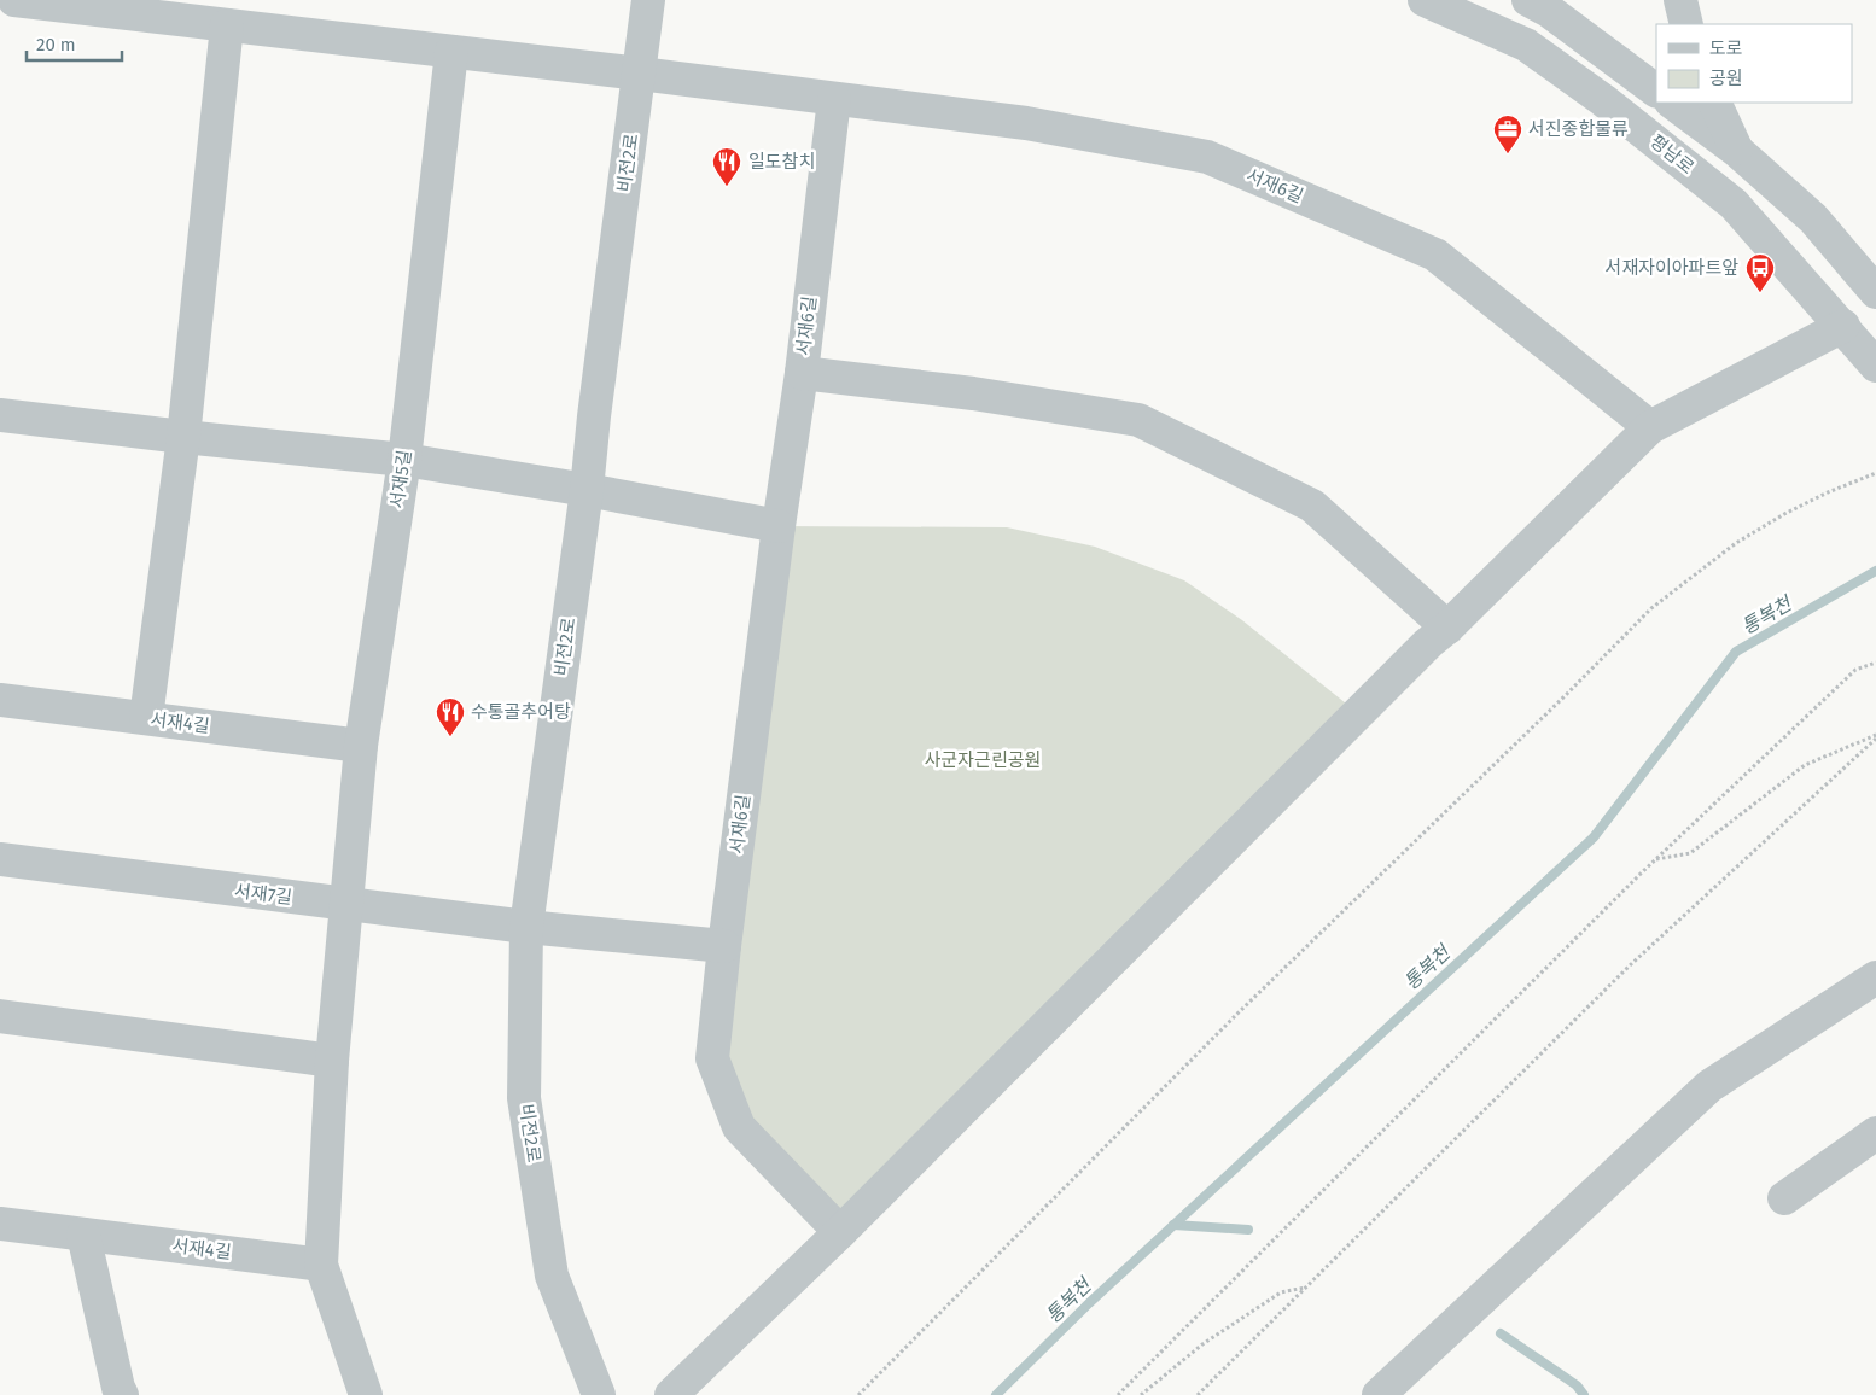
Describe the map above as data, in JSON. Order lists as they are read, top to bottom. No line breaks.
{"streets":{"street":["평남로","비전2로","서재6길","서재5길","서재4길","서재7길"]},"crossings":[["비전2로","서재6길"],["비전2로","서재7길"],["서재6길","서재7길"],["서재5길","서재4길"],["서재5길","서재7길"]],"water":["통복천"],"parks":["사군자근린공원"],"places":{"office":["서진종합물류"],"restaurant":["일도참치","수통골추어탕"],"bus stop":["서재자이아파트앞"]},"legend":["도로","공원"],"scale_bar":"20 m"}
